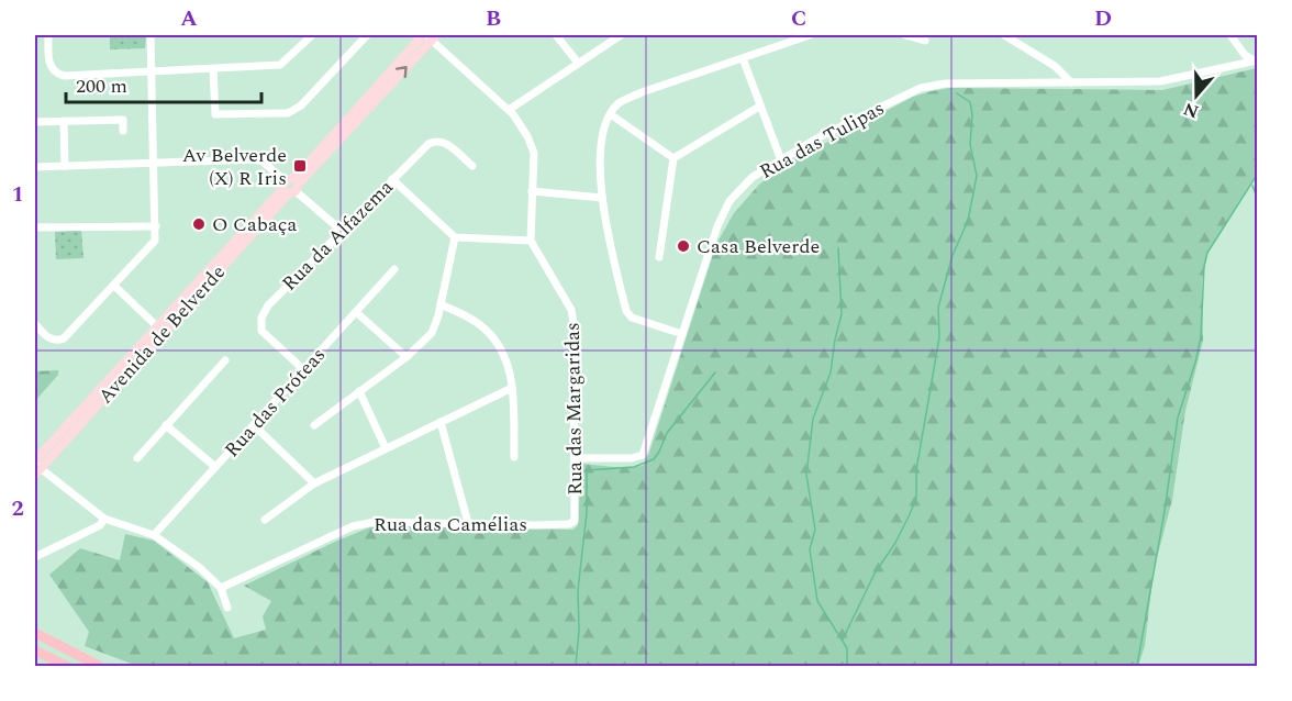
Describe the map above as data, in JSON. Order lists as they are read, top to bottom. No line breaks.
{"streets":{"main road":["Avenida de Belverde"],"street":["Rua das Tulipas","Rua da Alfazema","Rua das Próteas","Rua das Margaridas","Rua das Camélias"]},"crossings":[["Rua das Tulipas","Rua das Margaridas"],["Rua da Alfazema","Rua das Próteas"],["Rua das Margaridas","Rua das Camélias"]],"places":{"transit":["Av Belverde (X) R Iris"],"other":["O Cabaça","Casa Belverde"]},"scale_bar":"200 m","north":"bottom","grid":{"columns":["A","B","C","D"],"rows":["1","2"]}}
